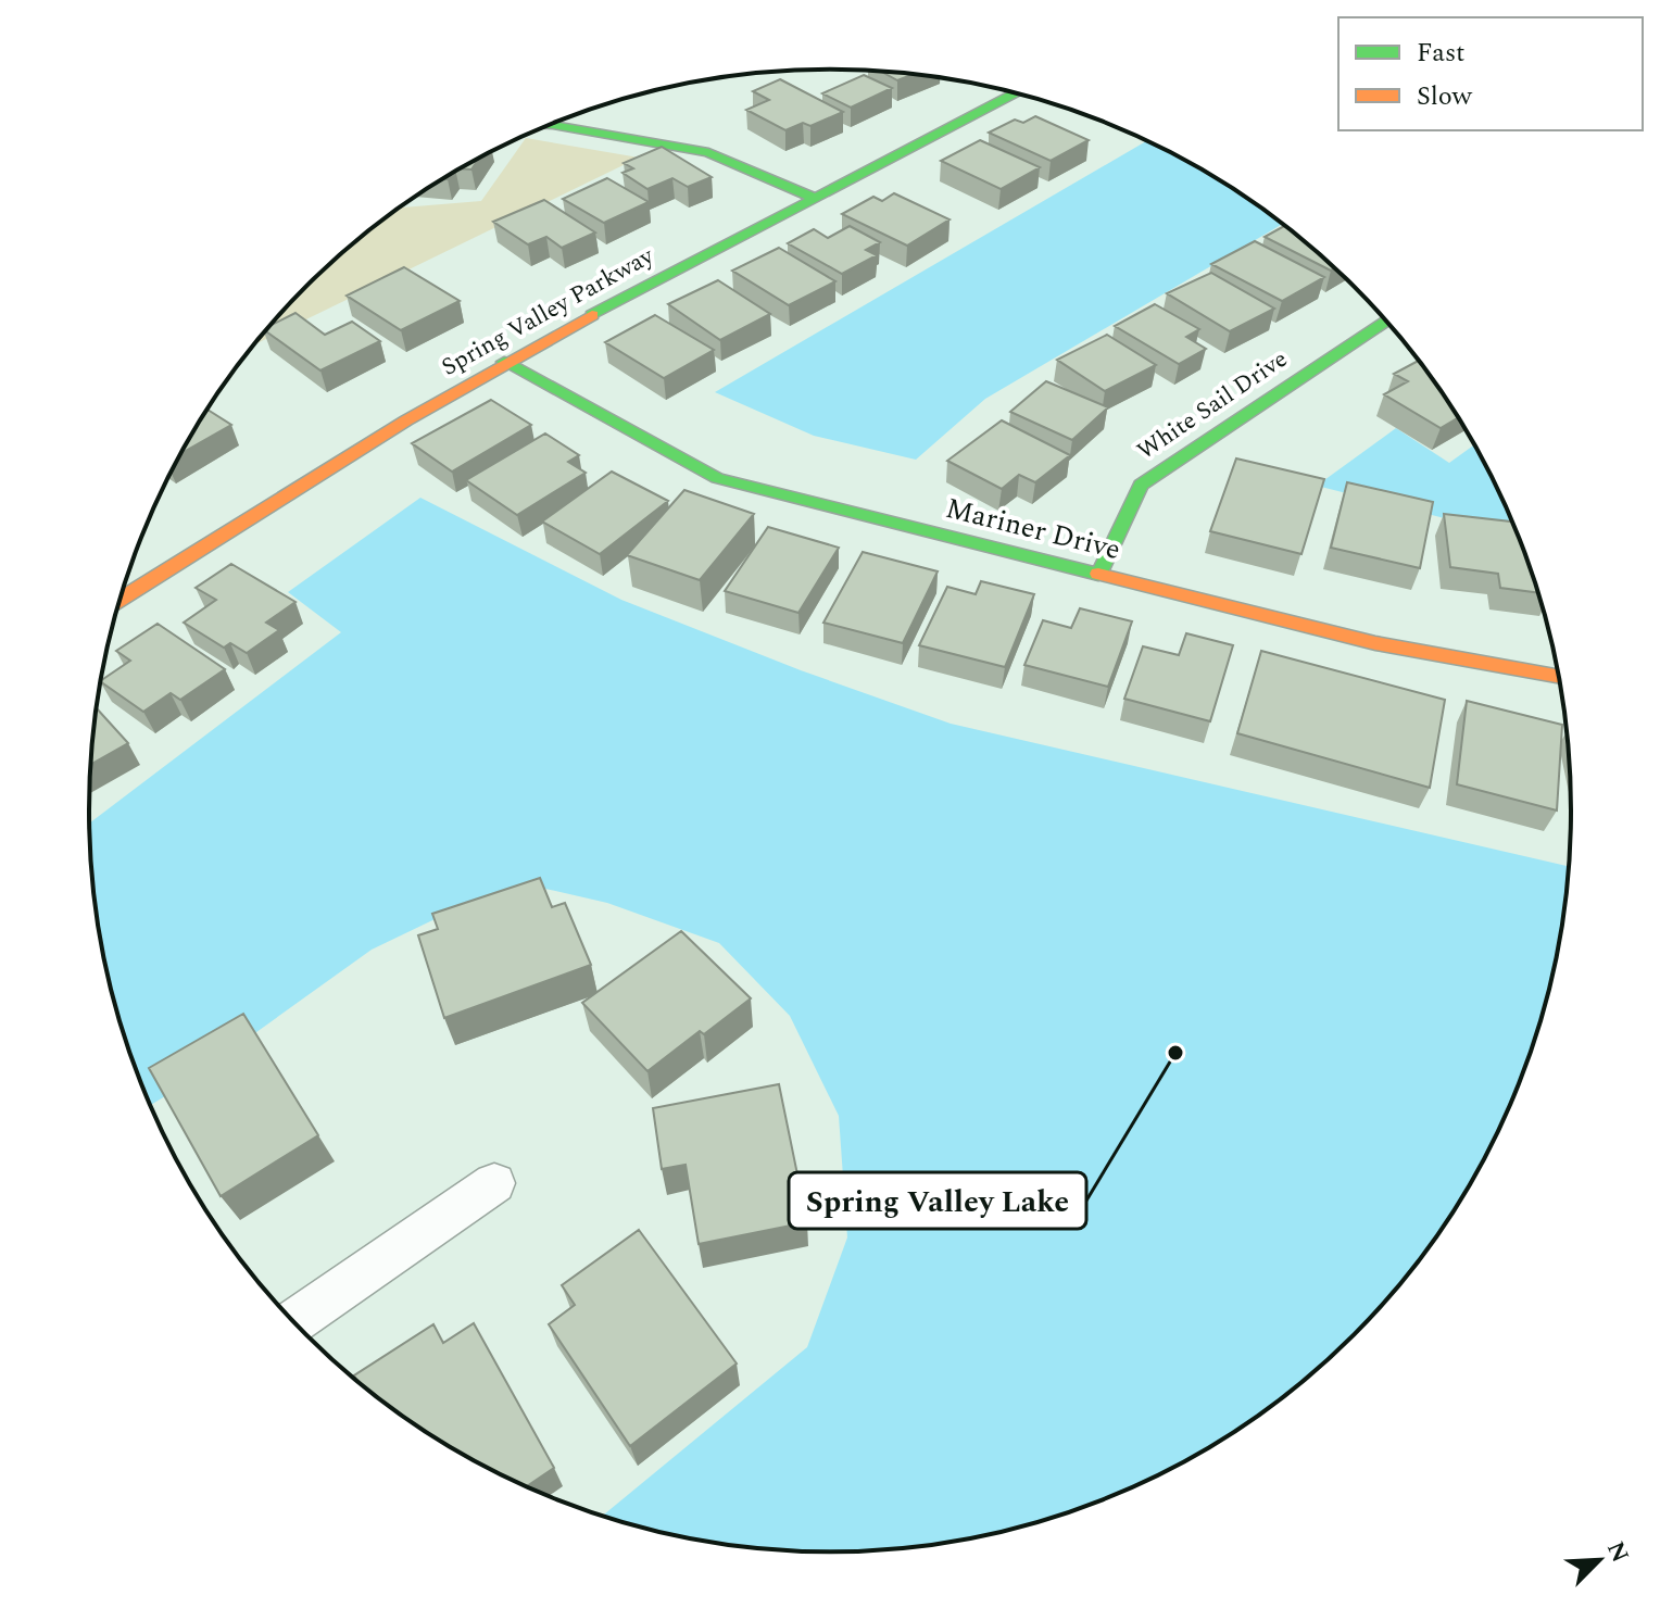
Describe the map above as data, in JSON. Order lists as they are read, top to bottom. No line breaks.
{"streets":{"street":["Spring Valley Parkway","White Sail Drive","Mariner Drive"]},"crossings":[["Spring Valley Parkway","Mariner Drive"],["White Sail Drive","Mariner Drive"]],"places":["Spring Valley Lake"],"legend":["Fast","Slow"],"north":"top right"}
